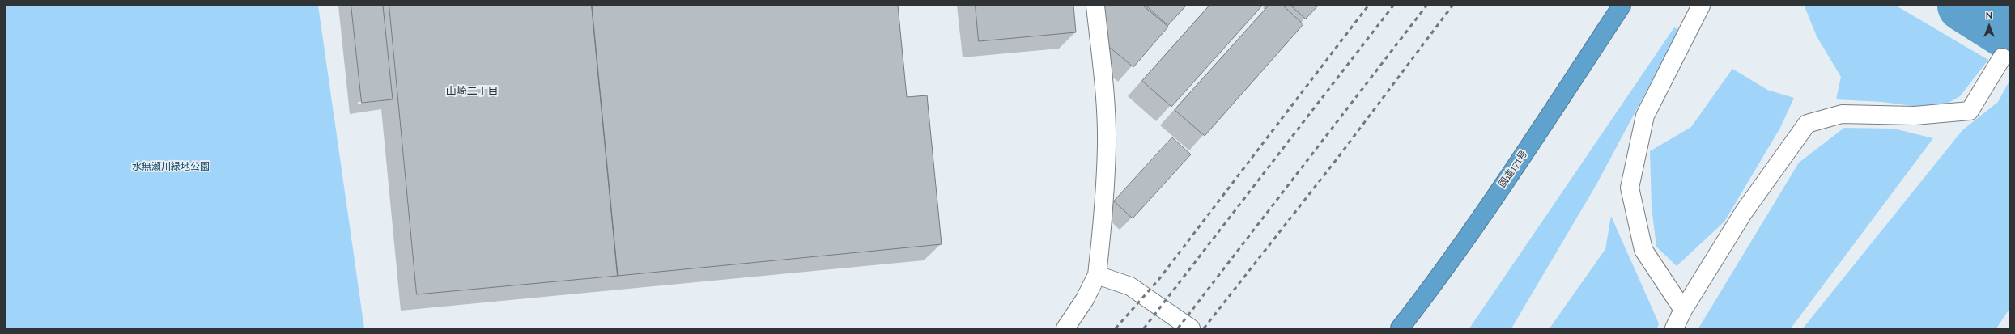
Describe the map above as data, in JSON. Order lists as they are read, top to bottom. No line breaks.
{"streets":{"highway":["国道171号"]},"districts":["山崎二丁目"],"parks":["水無瀬川緑地公園"],"north":"top"}
